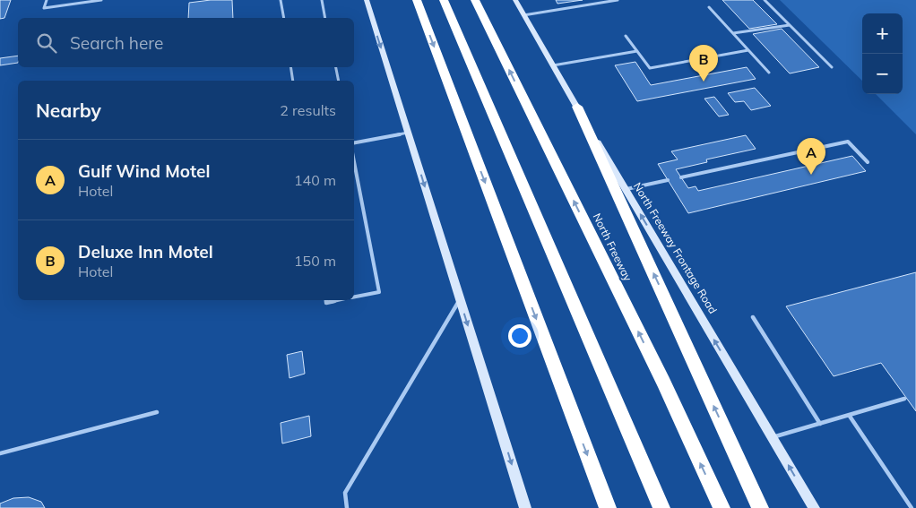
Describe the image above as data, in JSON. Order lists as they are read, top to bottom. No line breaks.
{"streets":{"highway":["North Freeway"],"main road":["North Freeway Frontage Road"]},"one_way":["North Freeway Frontage Road"],"page":{"map_buttons":["+","−"],"search":"Search here","pins":["B","A"],"heading":["Nearby","2 results"],"list":[{"mark":"A","name":"Gulf Wind Motel","note":"Hotel","value":"140 m"},{"mark":"B","name":"Deluxe Inn Motel","note":"Hotel","value":"150 m"}]}}
